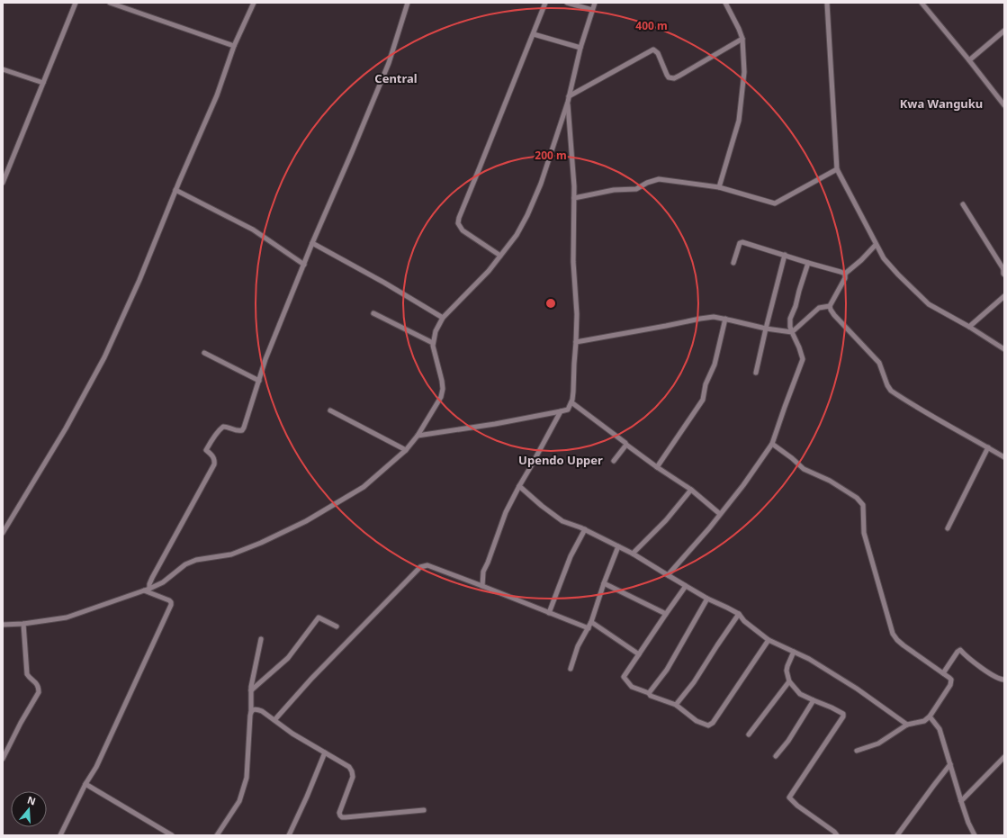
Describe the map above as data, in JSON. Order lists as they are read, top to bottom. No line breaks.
{"districts":["Central","Kwa Wanguku","Upendo Upper"],"north":"top","rings":["400 m","200 m"]}
